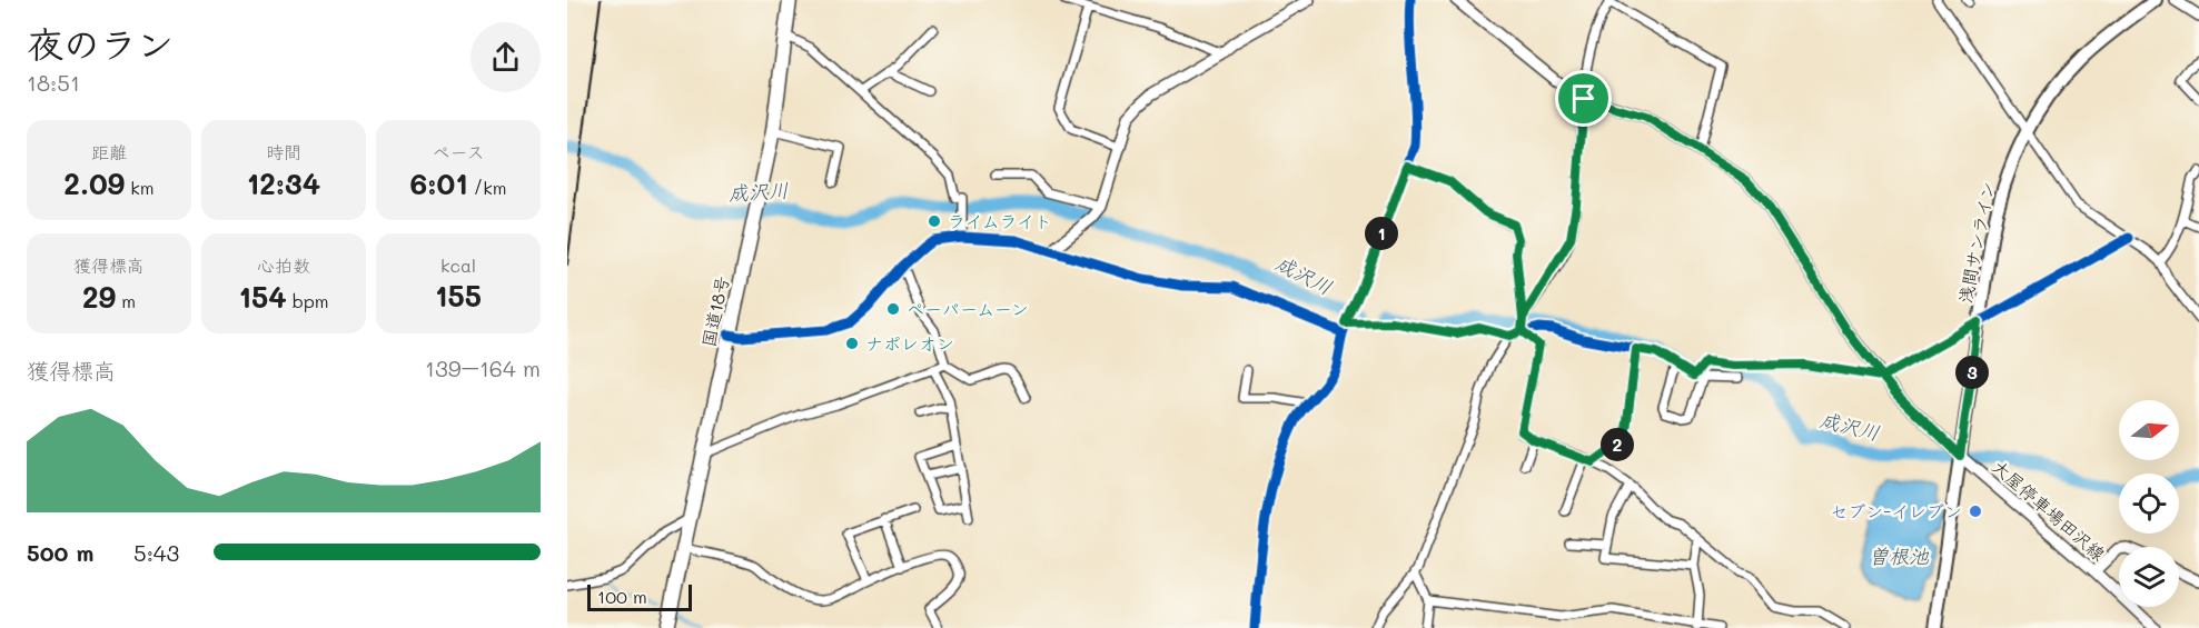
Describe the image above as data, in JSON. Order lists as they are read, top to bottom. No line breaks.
{"streets":{"highway":["国道18号"],"main road":["浅間サンライン","大屋停車場田沢線"]},"crossings":[["浅間サンライン","大屋停車場田沢線"]],"water":["成沢川","曽根池"],"places":["ライムライト","ペーパームーン","ナポレオン","セブン-イレブン"],"scale_bar":"100 m","north":"right","page":{"heading":["夜のラン","18:51"],"stats":[["距離","2.09 km"],["時間","12:34"],["ペース","6:01 /km"],["獲得標高","29 m"],["心拍数","154 bpm"],["kcal","155"]],"pins":["1","3","2"],"chart":["獲得標高","139–164 m"],"list":[{"name":"500 m","note":"5:43"}],"scale":"100 m"}}
